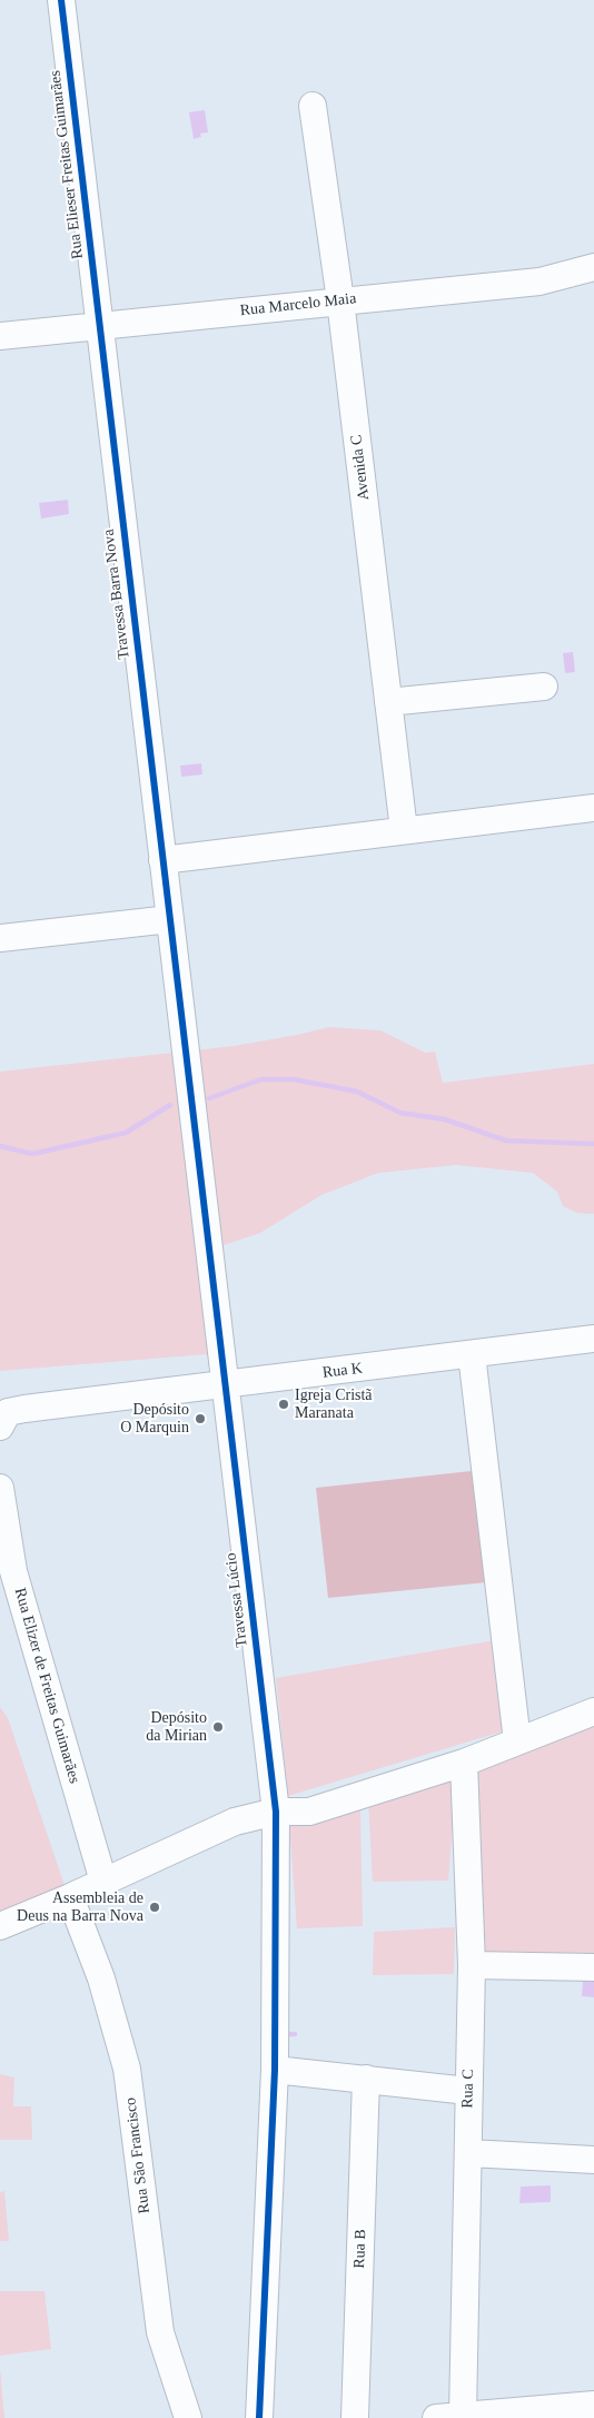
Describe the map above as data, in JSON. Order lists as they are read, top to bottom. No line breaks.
{"streets":{"street":["Rua Elieser Freitas Guimarães","Rua Marcelo Maia","Avenida C","Travessa Barra Nova","Rua K","Travessa Lúcio","Rua Elizer de Freitas Guimarães","Rua C","Rua São Francisco","Rua B"]},"crossings":[["Rua Elieser Freitas Guimarães","Rua Marcelo Maia"],["Rua Elieser Freitas Guimarães","Travessa Barra Nova"],["Rua Marcelo Maia","Avenida C"],["Rua Marcelo Maia","Travessa Barra Nova"],["Travessa Barra Nova","Travessa Lúcio"],["Rua K","Travessa Lúcio"]],"places":["Igreja Cristã Maranata","Depósito O Marquin","Depósito da Mirian","Assembleia de Deus na Barra Nova"]}
